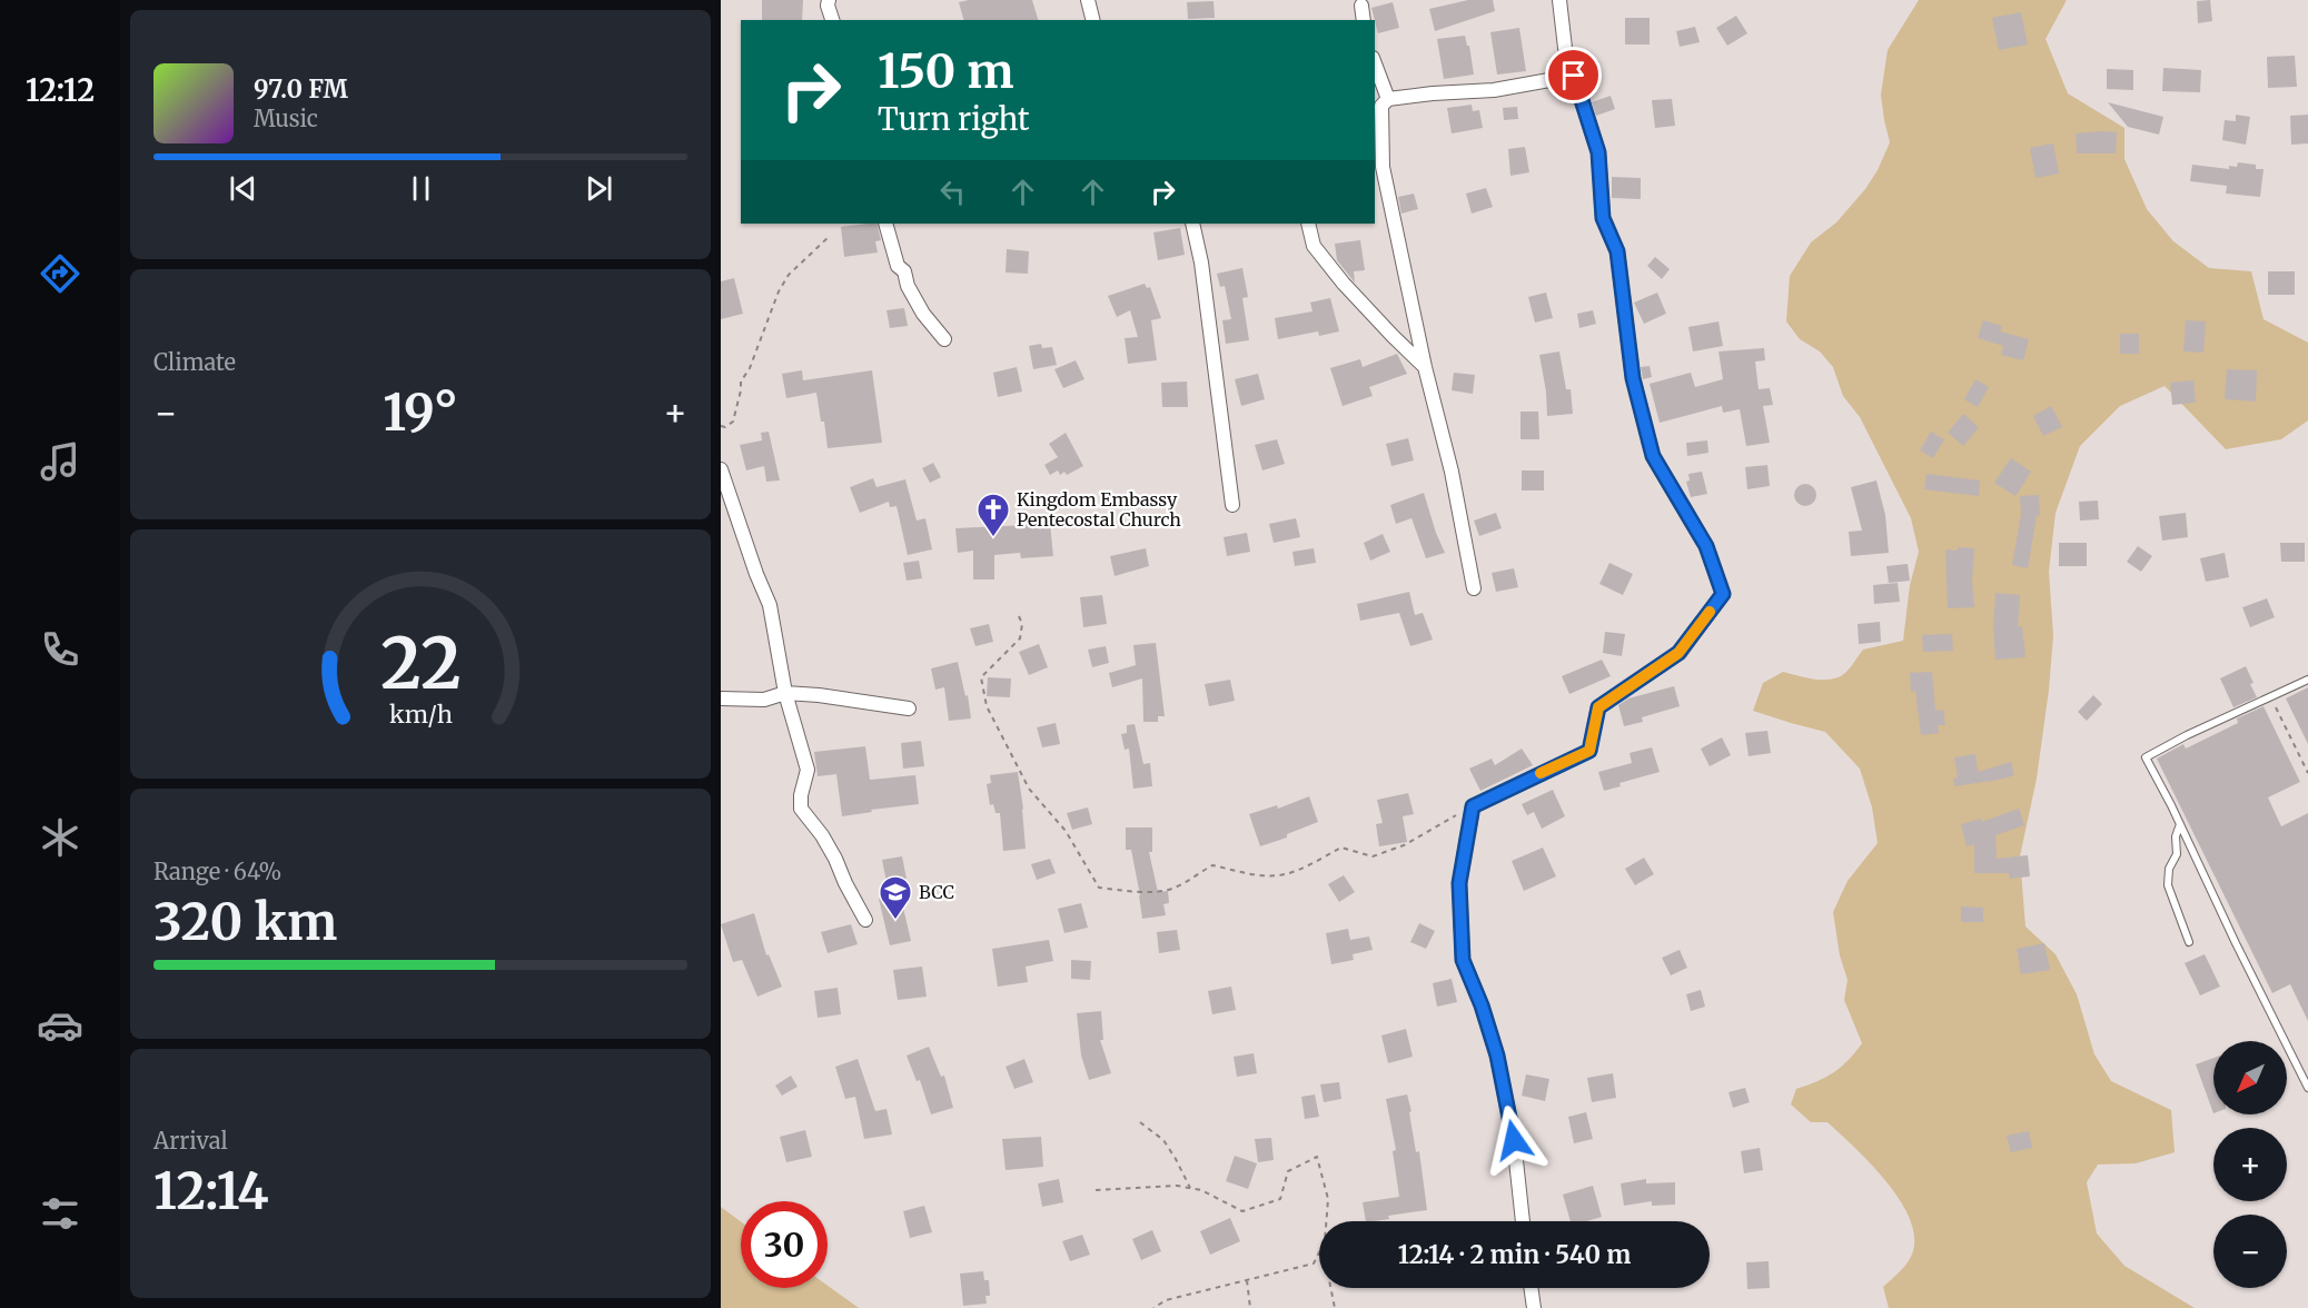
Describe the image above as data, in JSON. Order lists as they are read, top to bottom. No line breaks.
{"places":{"church":["Kingdom Embassy Pentecostal Church"],"school or university":["BCC"]},"north":"bottom left","page":{"tabs":"12:12","turn":["150 m","Turn right"],"song":["97.0 FM","Music"],"tile":["Climate",["Range · 64%","320 km"],["Arrival","12:14"]],"heat":["−","19°","+"],"map_buttons":["+","−"],"limit":"30","trip":"12:14 · 2 min · 540 m","gauge":["22","km/h"]}}
